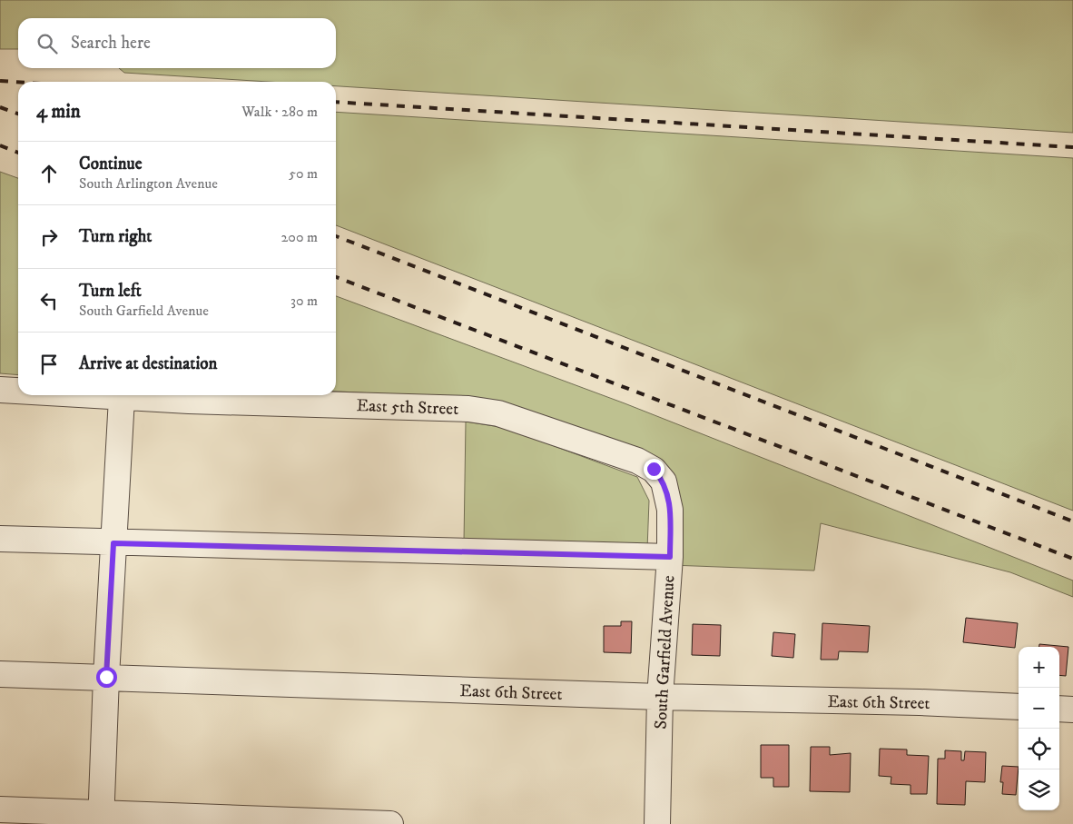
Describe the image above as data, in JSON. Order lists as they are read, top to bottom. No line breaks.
{"streets":{"street":["East 5th Street","South Garfield Avenue","East 6th Street"]},"crossings":[["East 5th Street","South Garfield Avenue"],["South Garfield Avenue","East 6th Street"]],"page":{"search":"Search here","heading":["4 min","Walk · 280 m"],"list":[["Continue","South Arlington Avenue","50 m"],["Turn right","200 m"],["Turn left","South Garfield Avenue","30 m"],"Arrive at destination"],"map_buttons":["+","−"]}}
